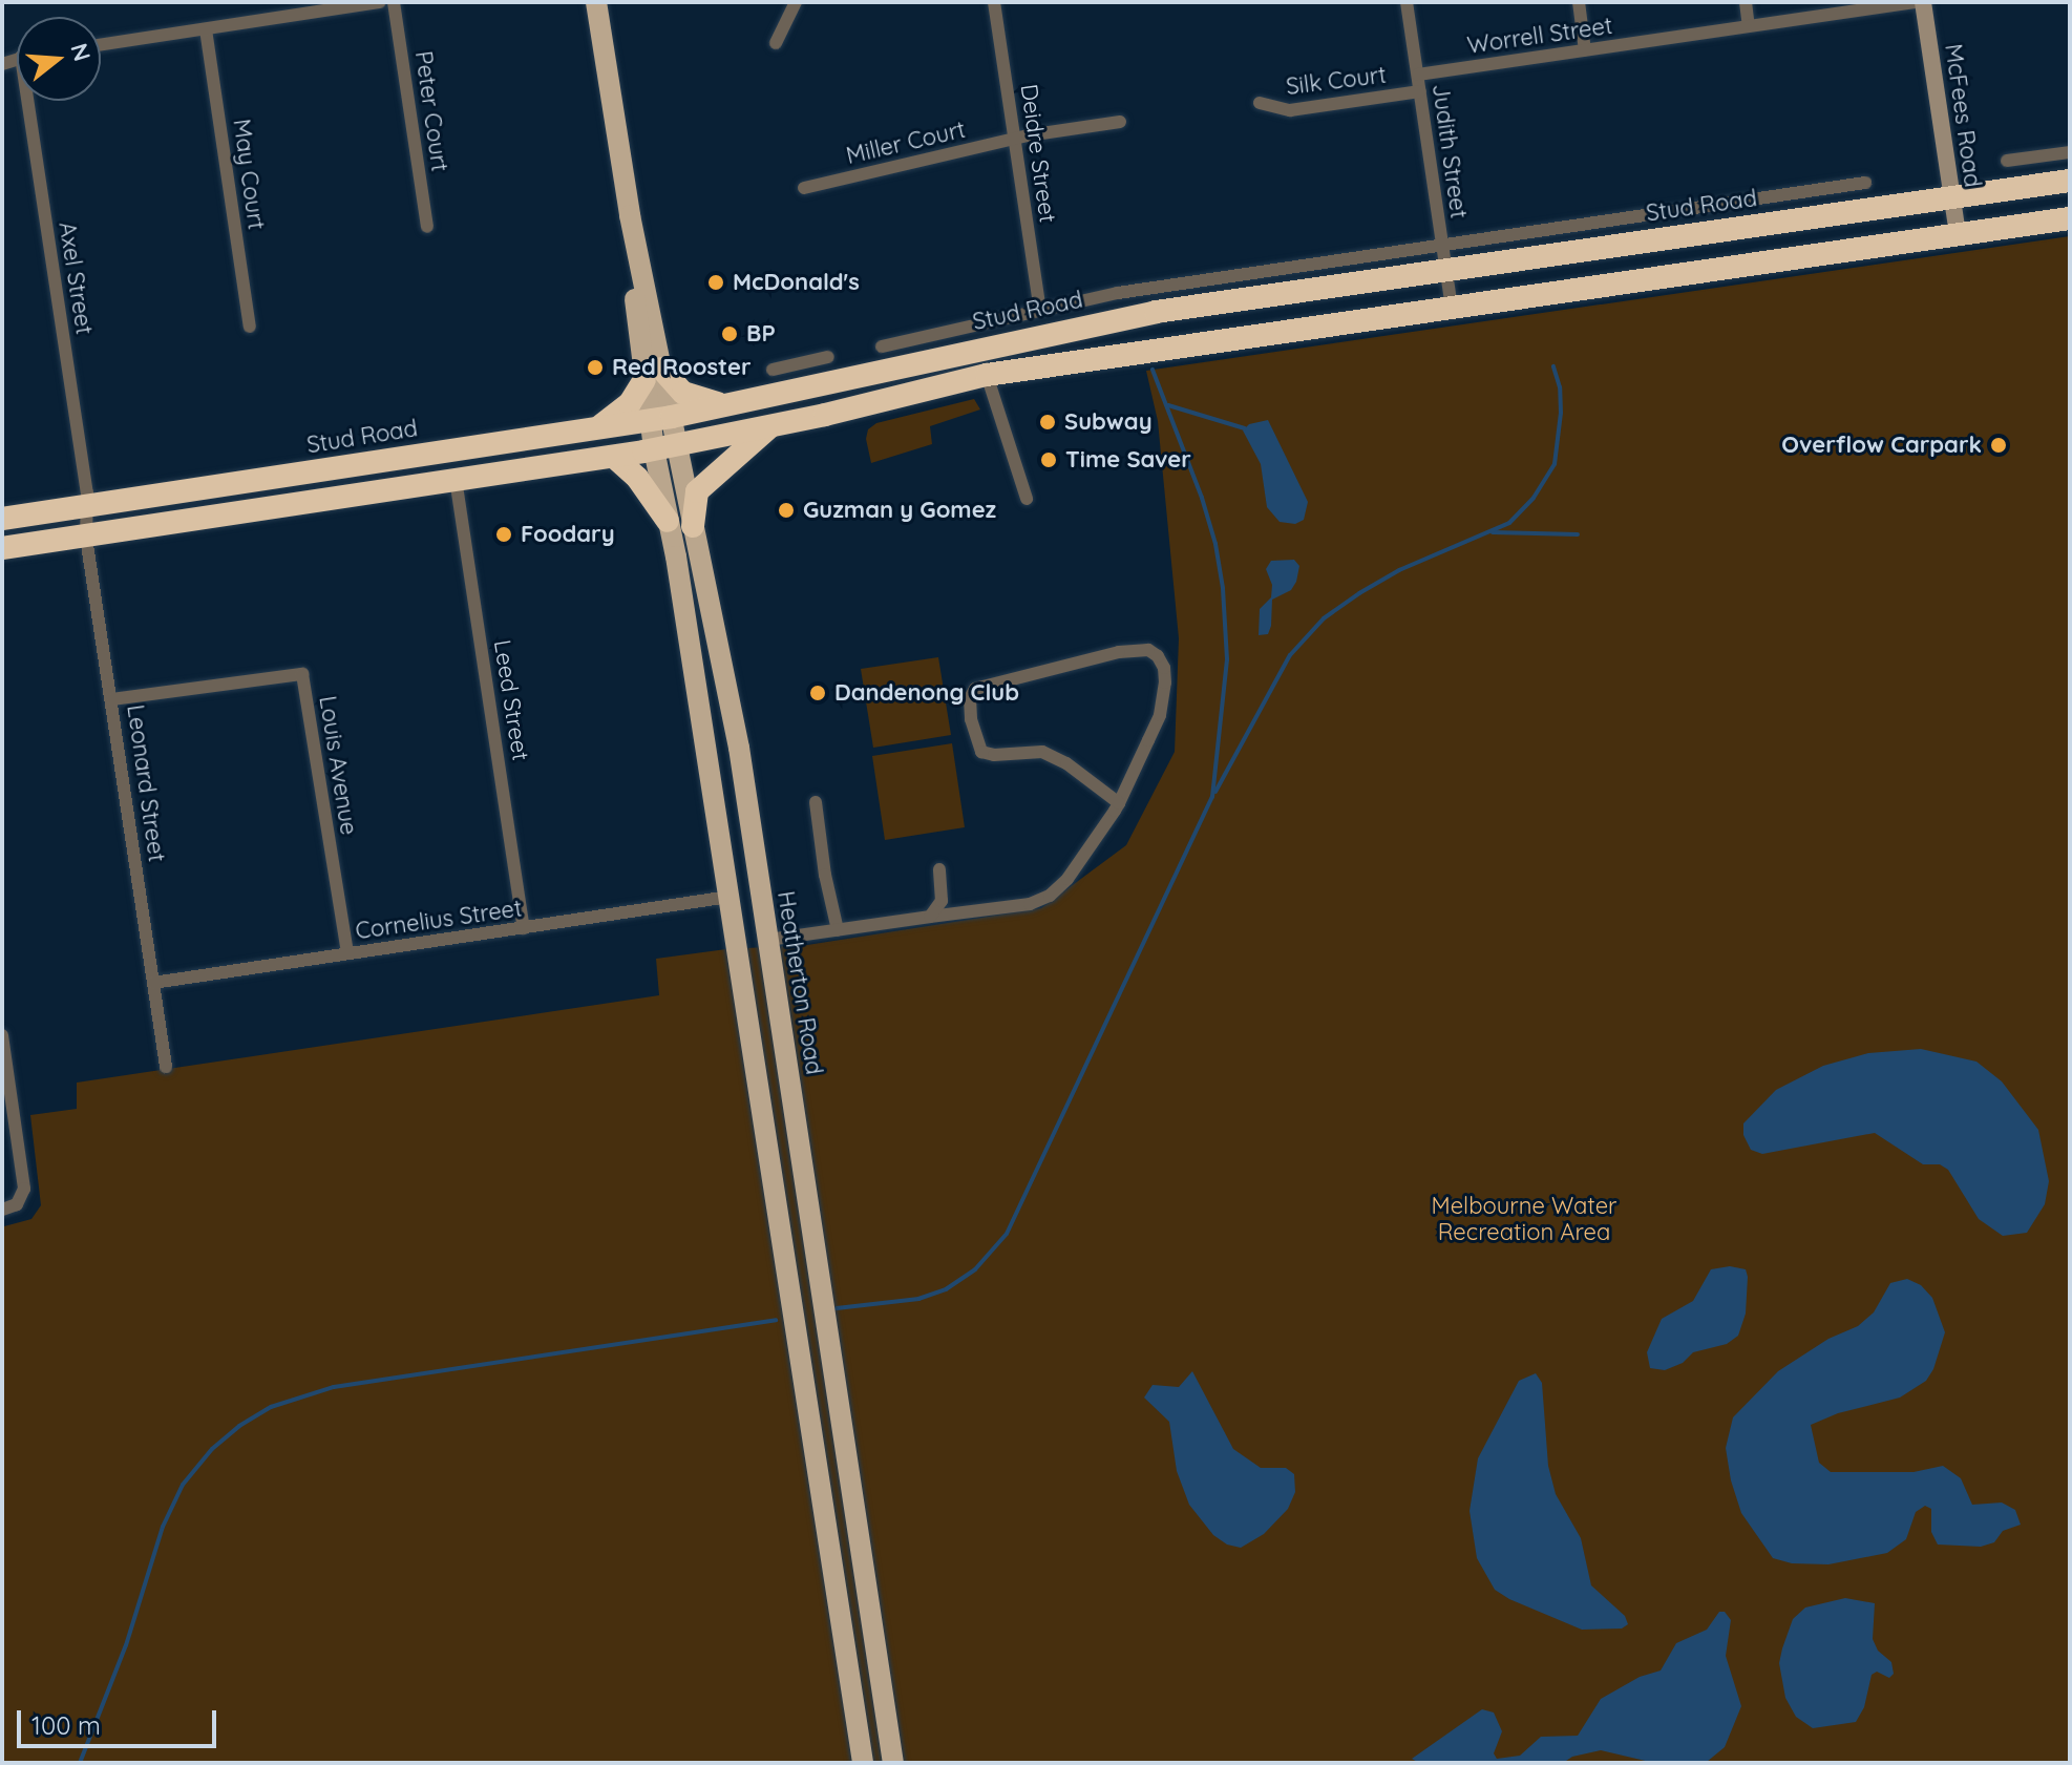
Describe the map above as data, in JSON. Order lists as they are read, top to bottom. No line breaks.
{"streets":{"highway":["Stud Road"],"main road":["Heatherton Road"],"street":["Worrell Street","Silk Court","Peter Court","McFees Road","Miller Court","Judith Street","Deidre Street","May Court","Axel Street","Leed Street","Louis Avenue","Leonard Street","Cornelius Street"]},"crossings":[["Worrell Street","McFees Road"],["Worrell Street","Judith Street"],["Silk Court","Judith Street"],["McFees Road","Stud Road"],["Miller Court","Deidre Street"],["Judith Street","Stud Road"],["Deidre Street","Stud Road"],["Stud Road","Axel Street"],["Stud Road","Leonard Street"],["Stud Road","Heatherton Road"],["Axel Street","Leonard Street"],["Leed Street","Cornelius Street"],["Louis Avenue","Leonard Street"],["Louis Avenue","Cornelius Street"],["Leonard Street","Cornelius Street"],["Cornelius Street","Heatherton Road"]],"parks":["Melbourne Water Recreation Area"],"places":["McDonald's","BP","Red Rooster","Subway","Overflow Carpark","Time Saver","Guzman y Gomez","Foodary","Dandenong Club"],"scale_bar":"100 m","north":"right"}
